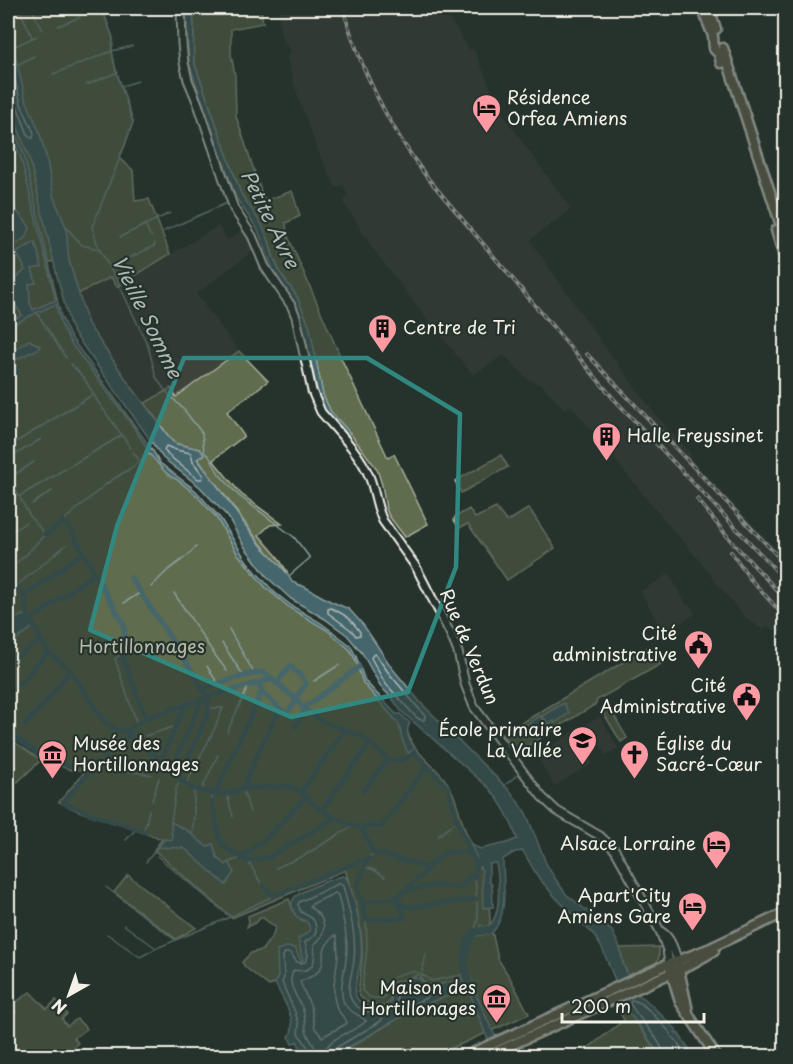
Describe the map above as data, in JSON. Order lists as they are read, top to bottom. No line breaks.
{"streets":{"street":["Rue de Verdun"]},"water":["Petite Avre","Vieille Somme"],"parks":["Hortillonnages"],"places":{"hotel":["Résidence Orfea Amiens","Alsace Lorraine","Apart'City Amiens Gare"],"building":["Centre de Tri","Halle Freyssinet"],"public building":["Cité administrative","Cité Administrative"],"school or university":["École primaire La Vallée"],"museum":["Musée des Hortillonnages","Maison des Hortillonages"],"church":["Église du Sacré-Cœur"]},"scale_bar":"200 m","north":"bottom left"}
